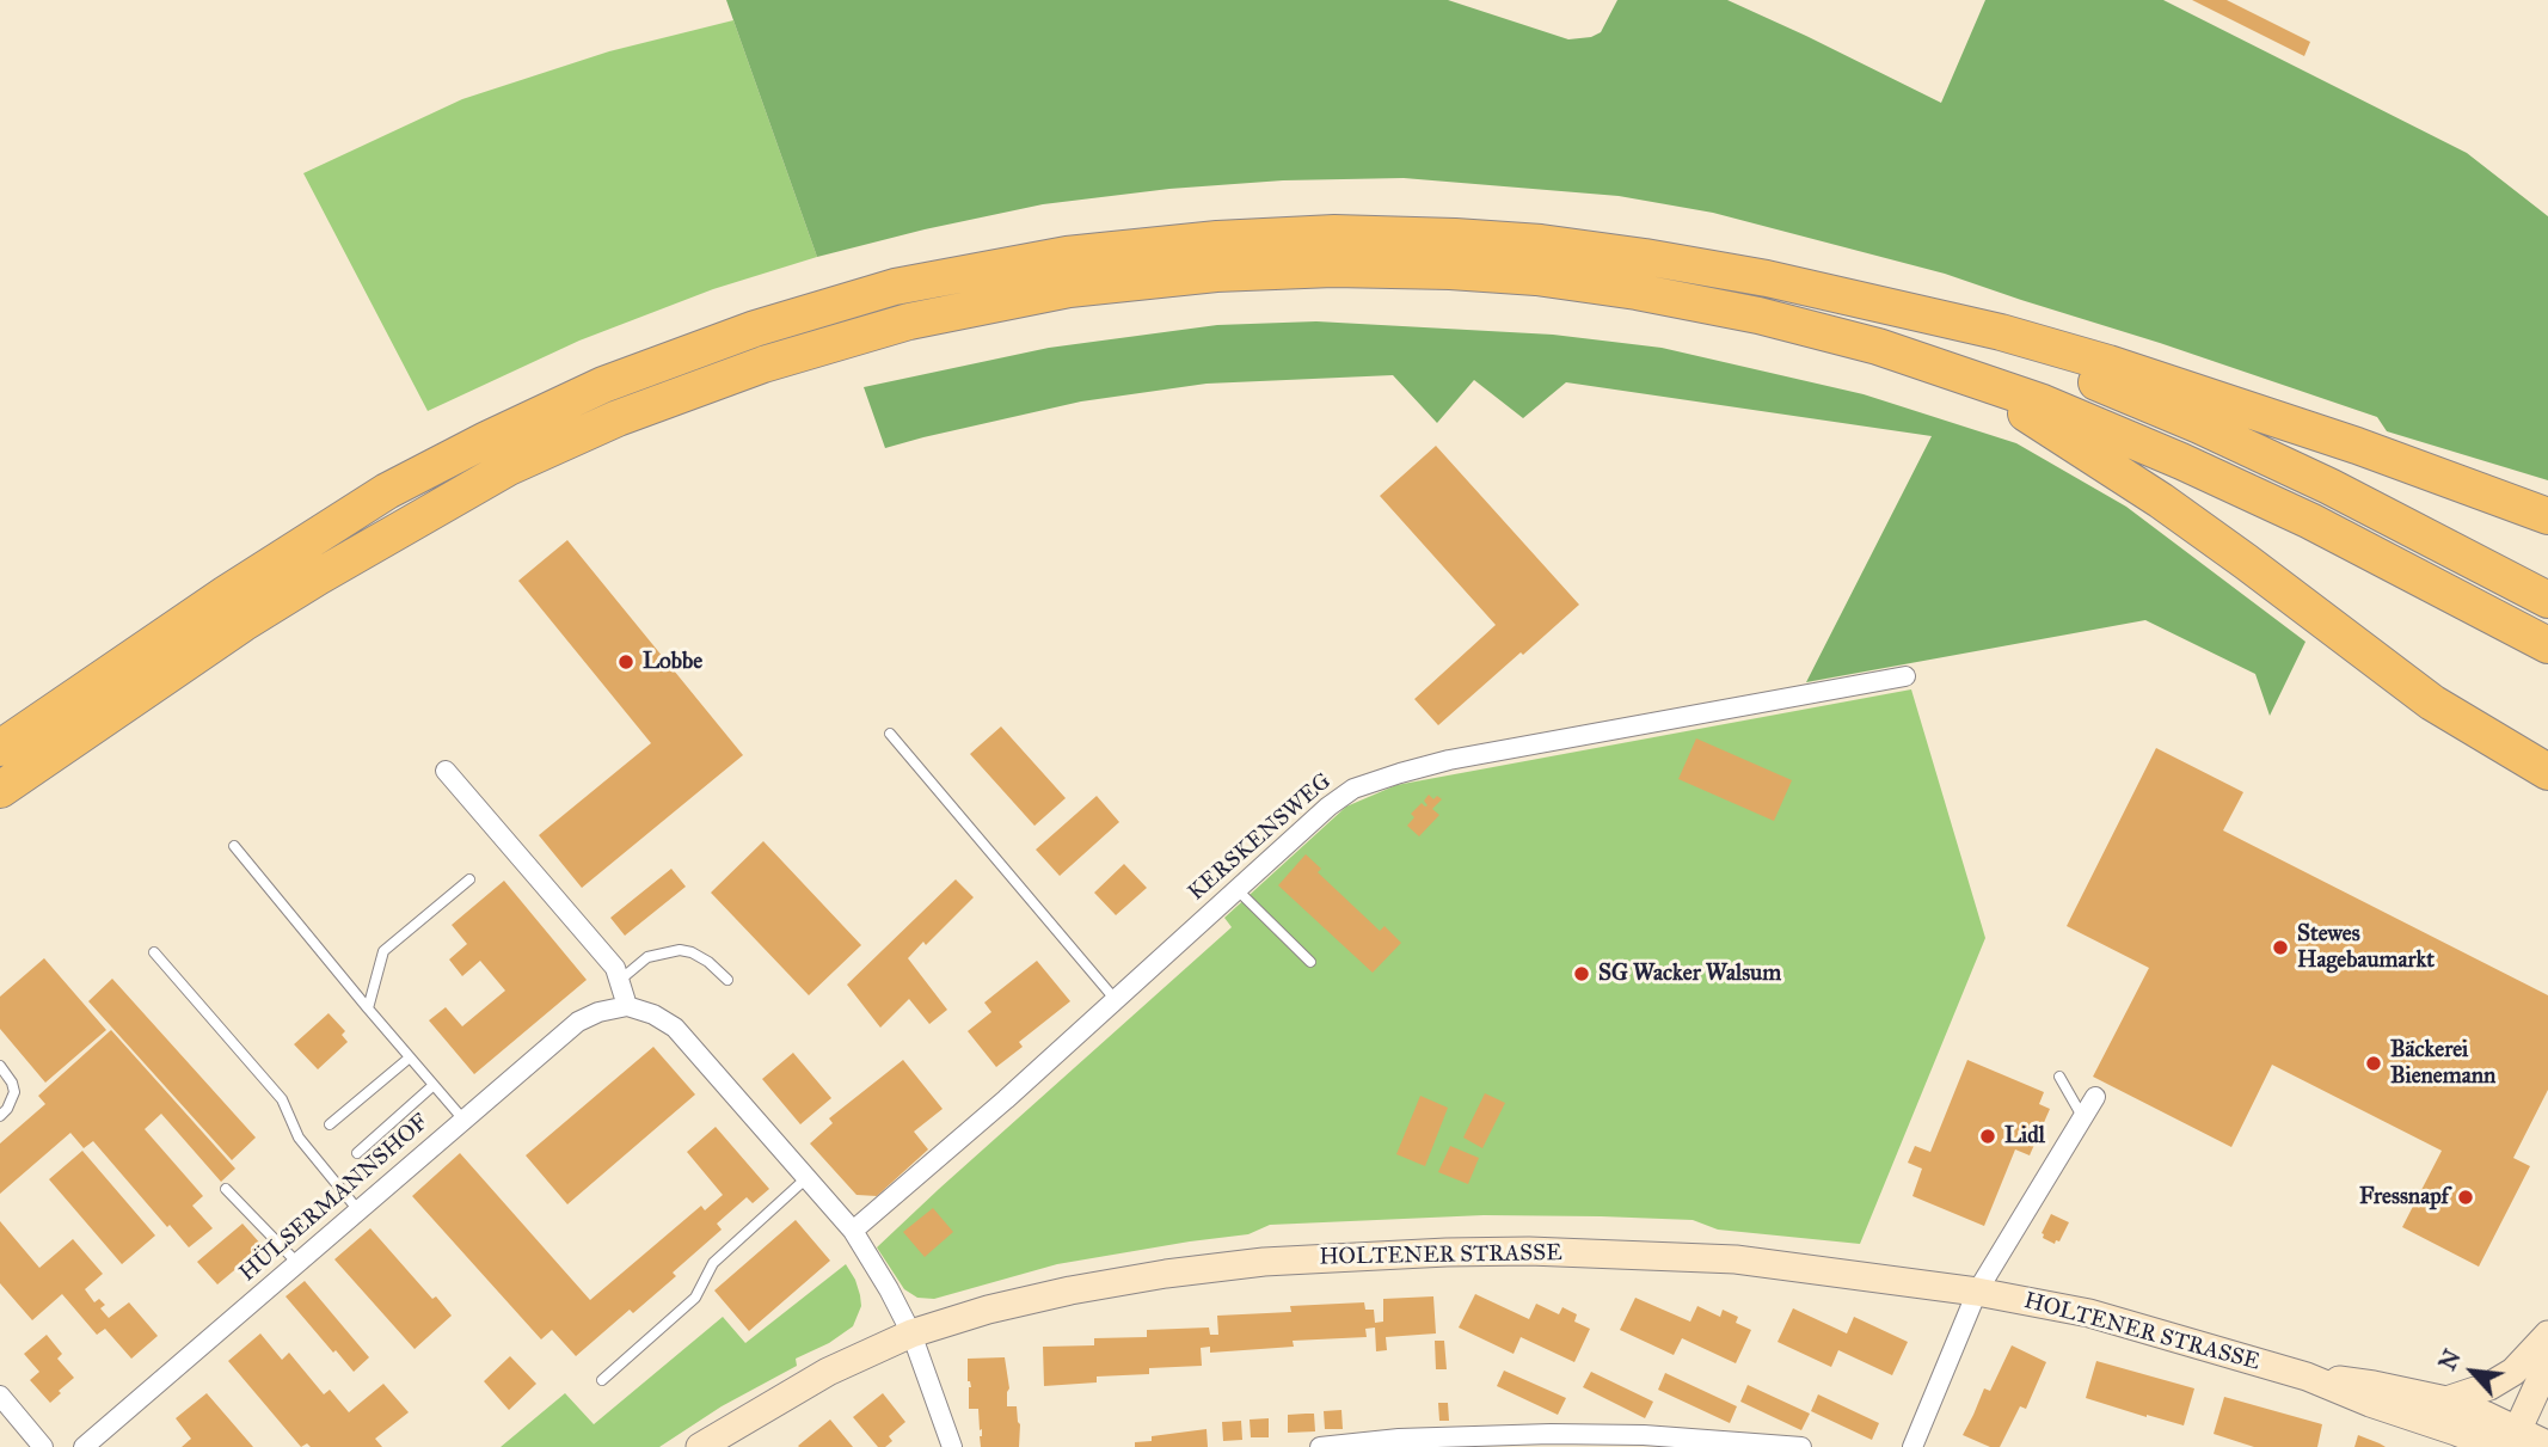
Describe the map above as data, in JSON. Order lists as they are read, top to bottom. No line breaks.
{"streets":{"street":["KERSKENSWEG","HÜLSERMANNSHOF","HOLTENER STRASSE"]},"places":["Lobbe","Stewes Hagebaumarkt","SG Wacker Walsum","Bäckerei Bienemann","Lidl","Fressnapf"],"north":"top left"}
